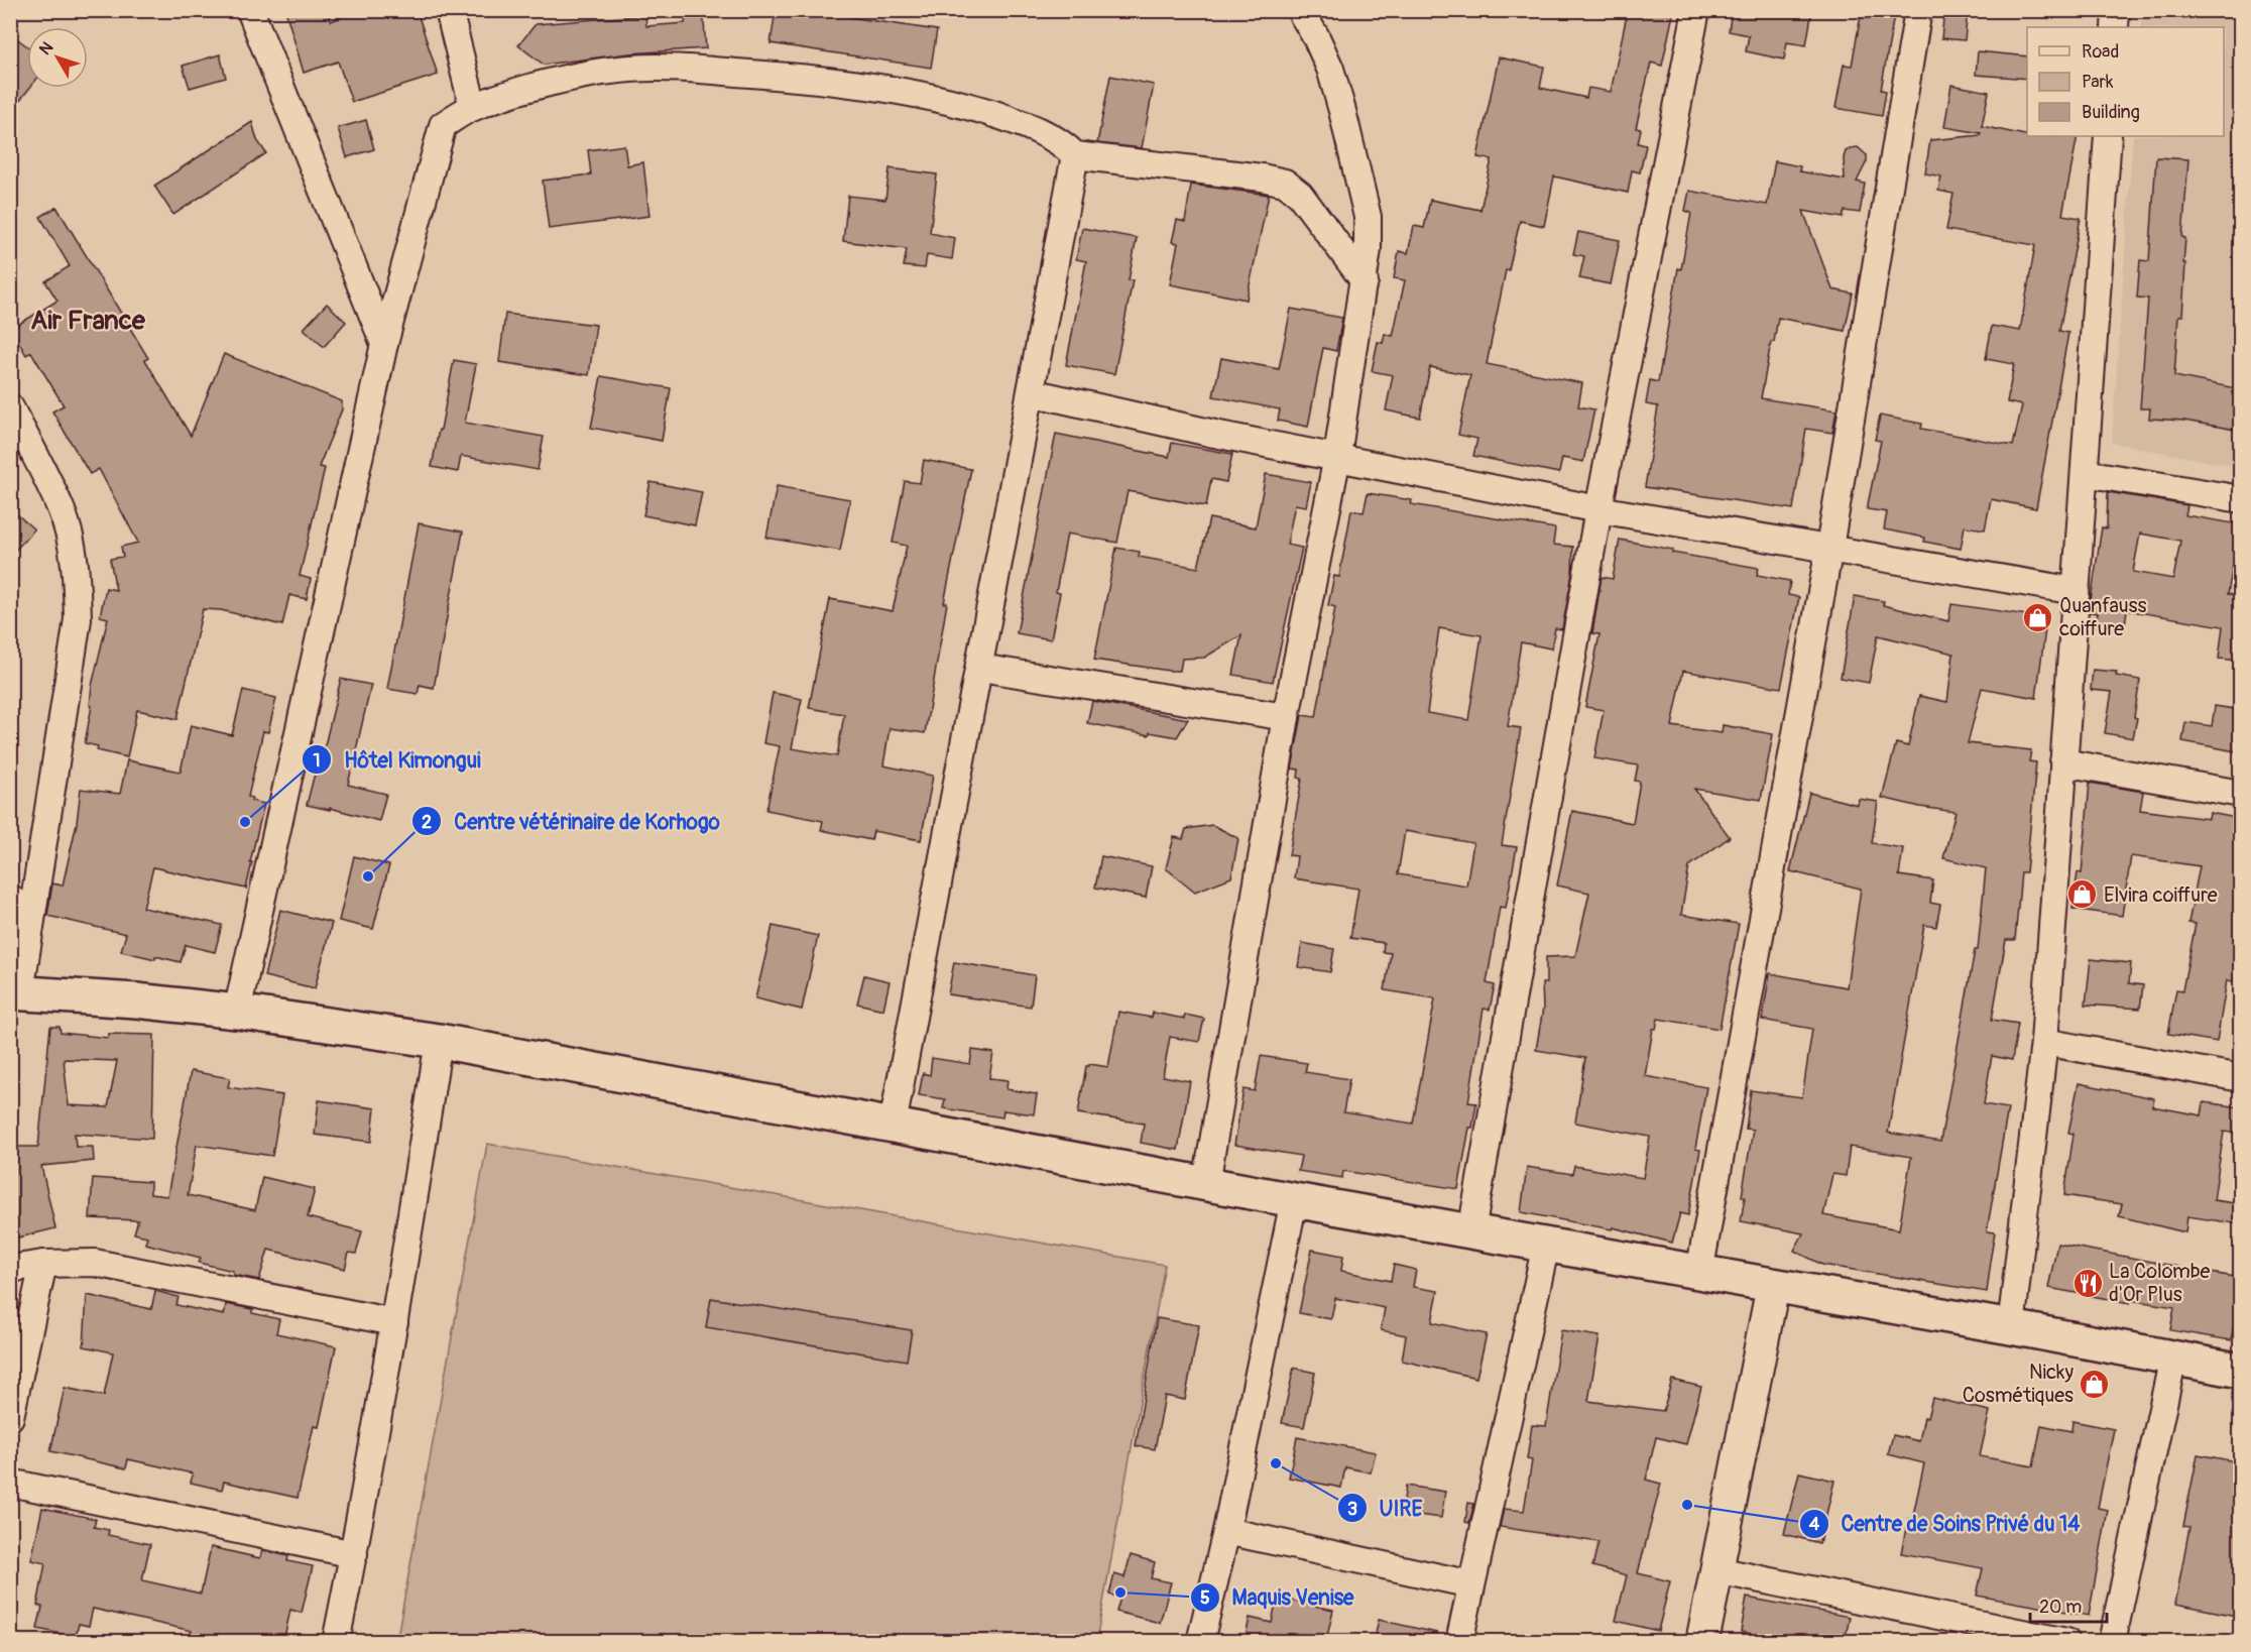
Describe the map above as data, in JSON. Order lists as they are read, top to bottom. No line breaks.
{"districts":["Air France"],"places":{"shop":["Quanfauss coiffure","Elvira coiffure","Nicky Cosmétiques"],"other":["Hôtel Kimongui","Centre vétérinaire de Korhogo","UIRE","Centre de Soins Privé du 14","Maquis Venise"],"restaurant":["La Colombe d'Or Plus"]},"legend":["Road","Park","Building"],"scale_bar":"20 m","north":"top left"}
